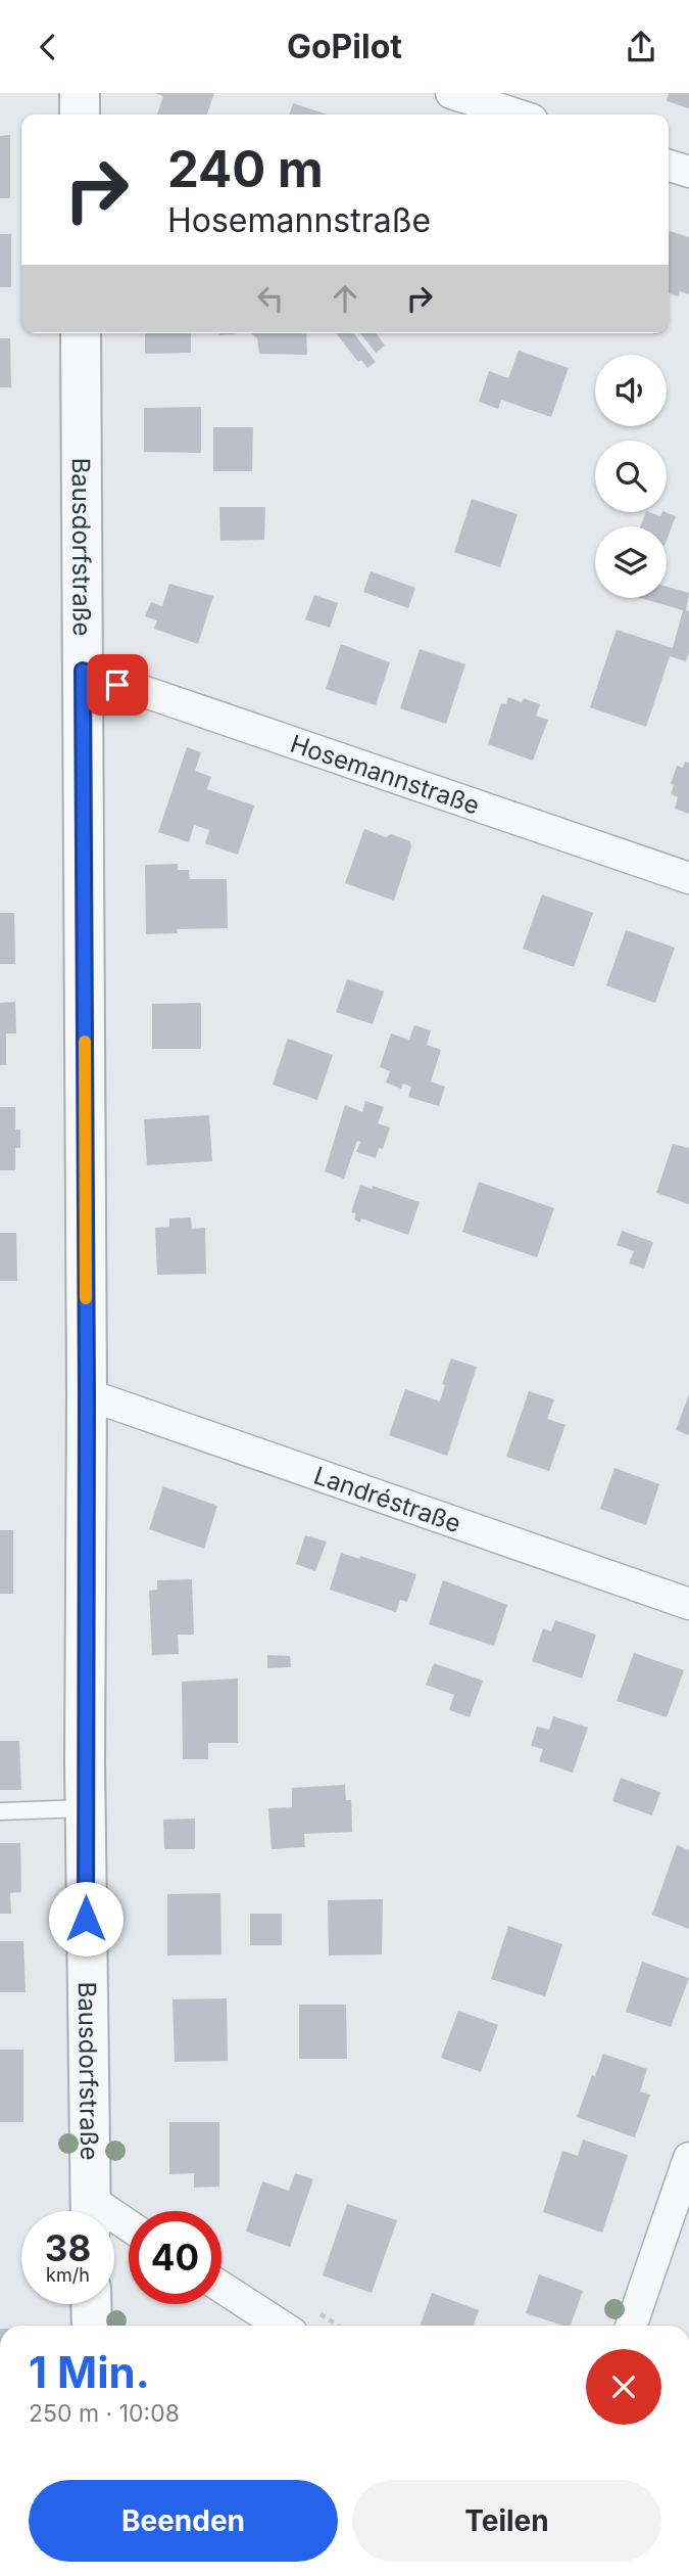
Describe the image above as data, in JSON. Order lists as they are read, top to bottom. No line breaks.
{"streets":{"street":["Bausdorfstraße","Hosemannstraße","Landréstraße"]},"crossings":[["Bausdorfstraße","Hosemannstraße"],["Bausdorfstraße","Landréstraße"]],"page":{"header":"GoPilot","turn":["240 m","Hosemannstraße"],"speed":"38 km/h","limit":"40","heading":["1 Min.","250 m · 10:08"],"buttons":["Beenden","Teilen"]}}
